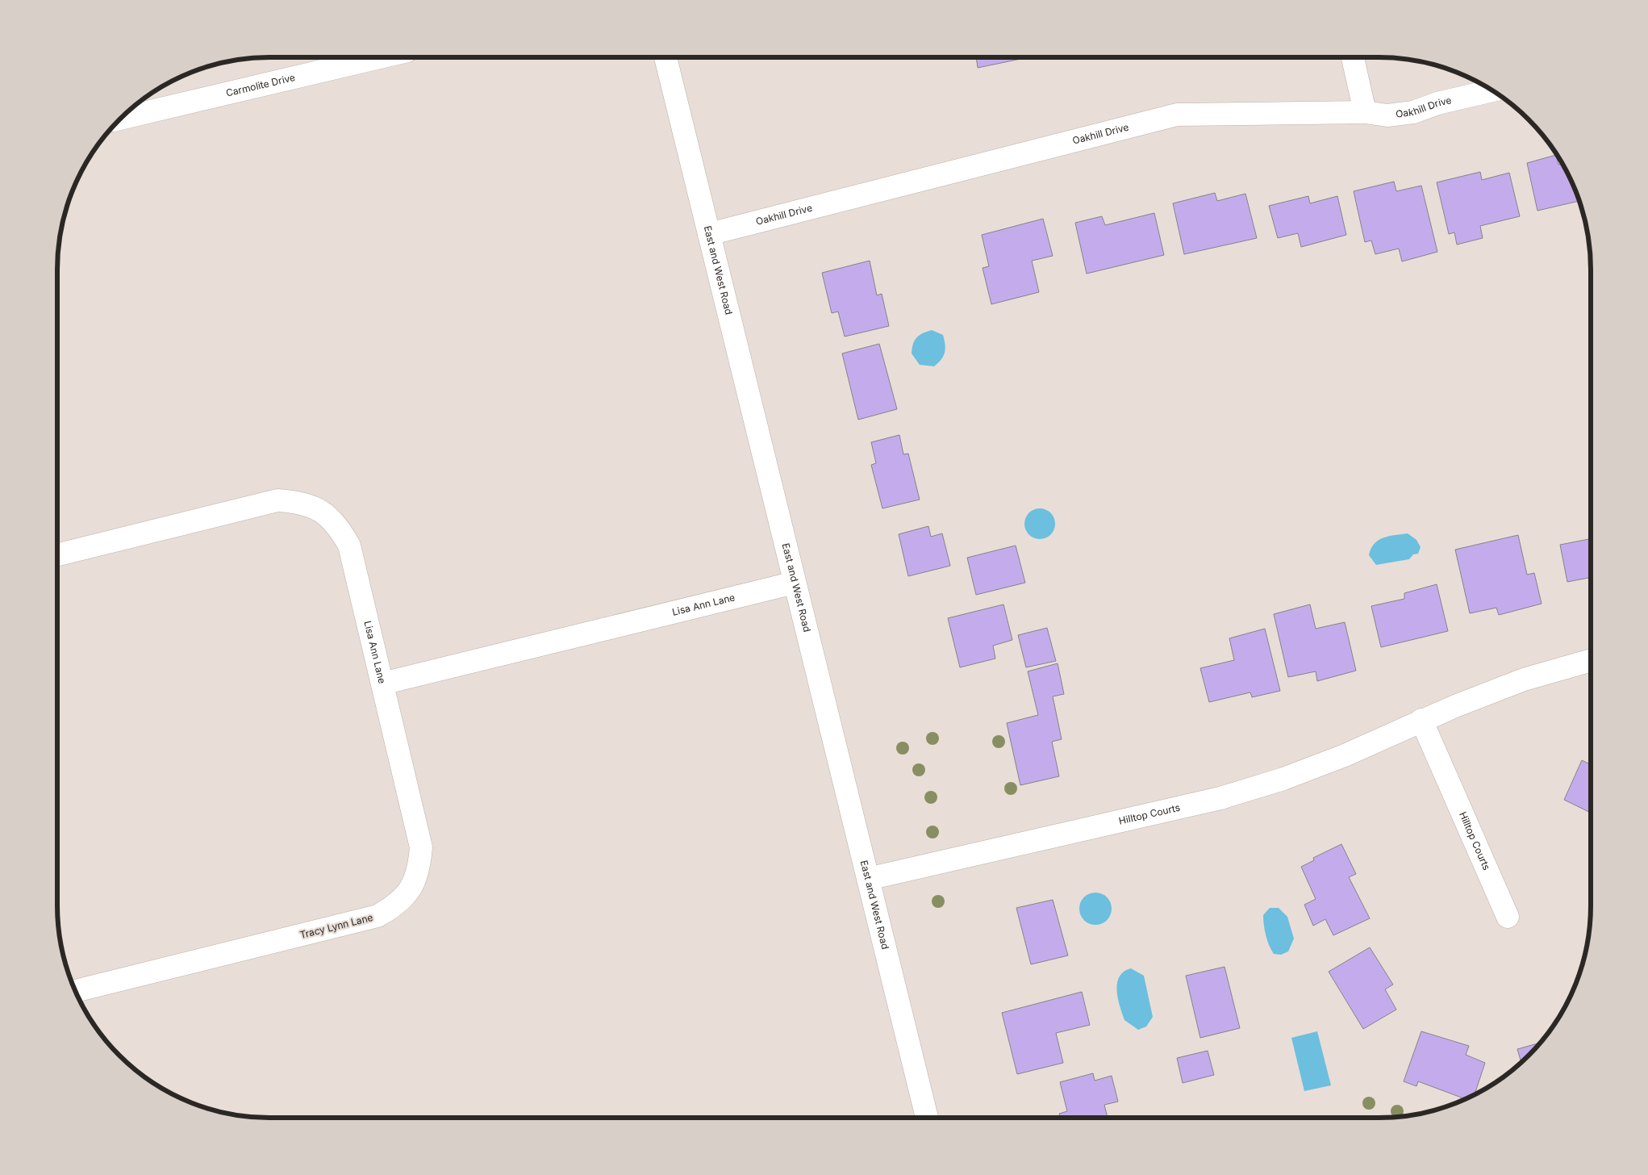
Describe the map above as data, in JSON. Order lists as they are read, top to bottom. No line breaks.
{"streets":{"street":["Carmolite Drive","Oakhill Drive","East and West Road","Lisa Ann Lane","Hilltop Courts","Tracy Lynn Lane"]},"crossings":[["Oakhill Drive","East and West Road"],["East and West Road","Lisa Ann Lane"],["East and West Road","Hilltop Courts"],["Lisa Ann Lane","Tracy Lynn Lane"]]}
